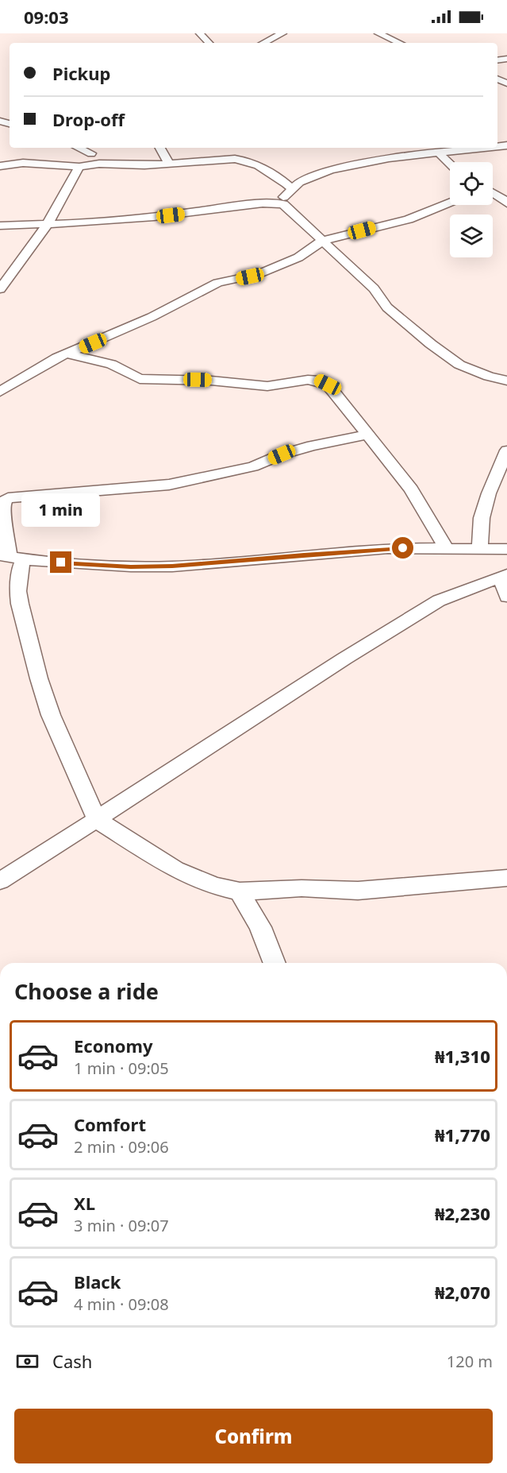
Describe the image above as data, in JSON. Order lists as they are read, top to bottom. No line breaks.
{"page":{"status":"09:03","banner":["Pickup","Drop-off"],"bubble":"1 min","heading":"Choose a ride","list":[{"name":"Economy","note":"1 min · 09:05","value":"₦1,310"},{"name":"Comfort","note":"2 min · 09:06","value":"₦1,770"},{"name":"XL","note":"3 min · 09:07","value":"₦2,230"},{"name":"Black","note":"4 min · 09:08","value":"₦2,070"}],"pay":["Cash","120 m"],"buttons":"Confirm"}}
